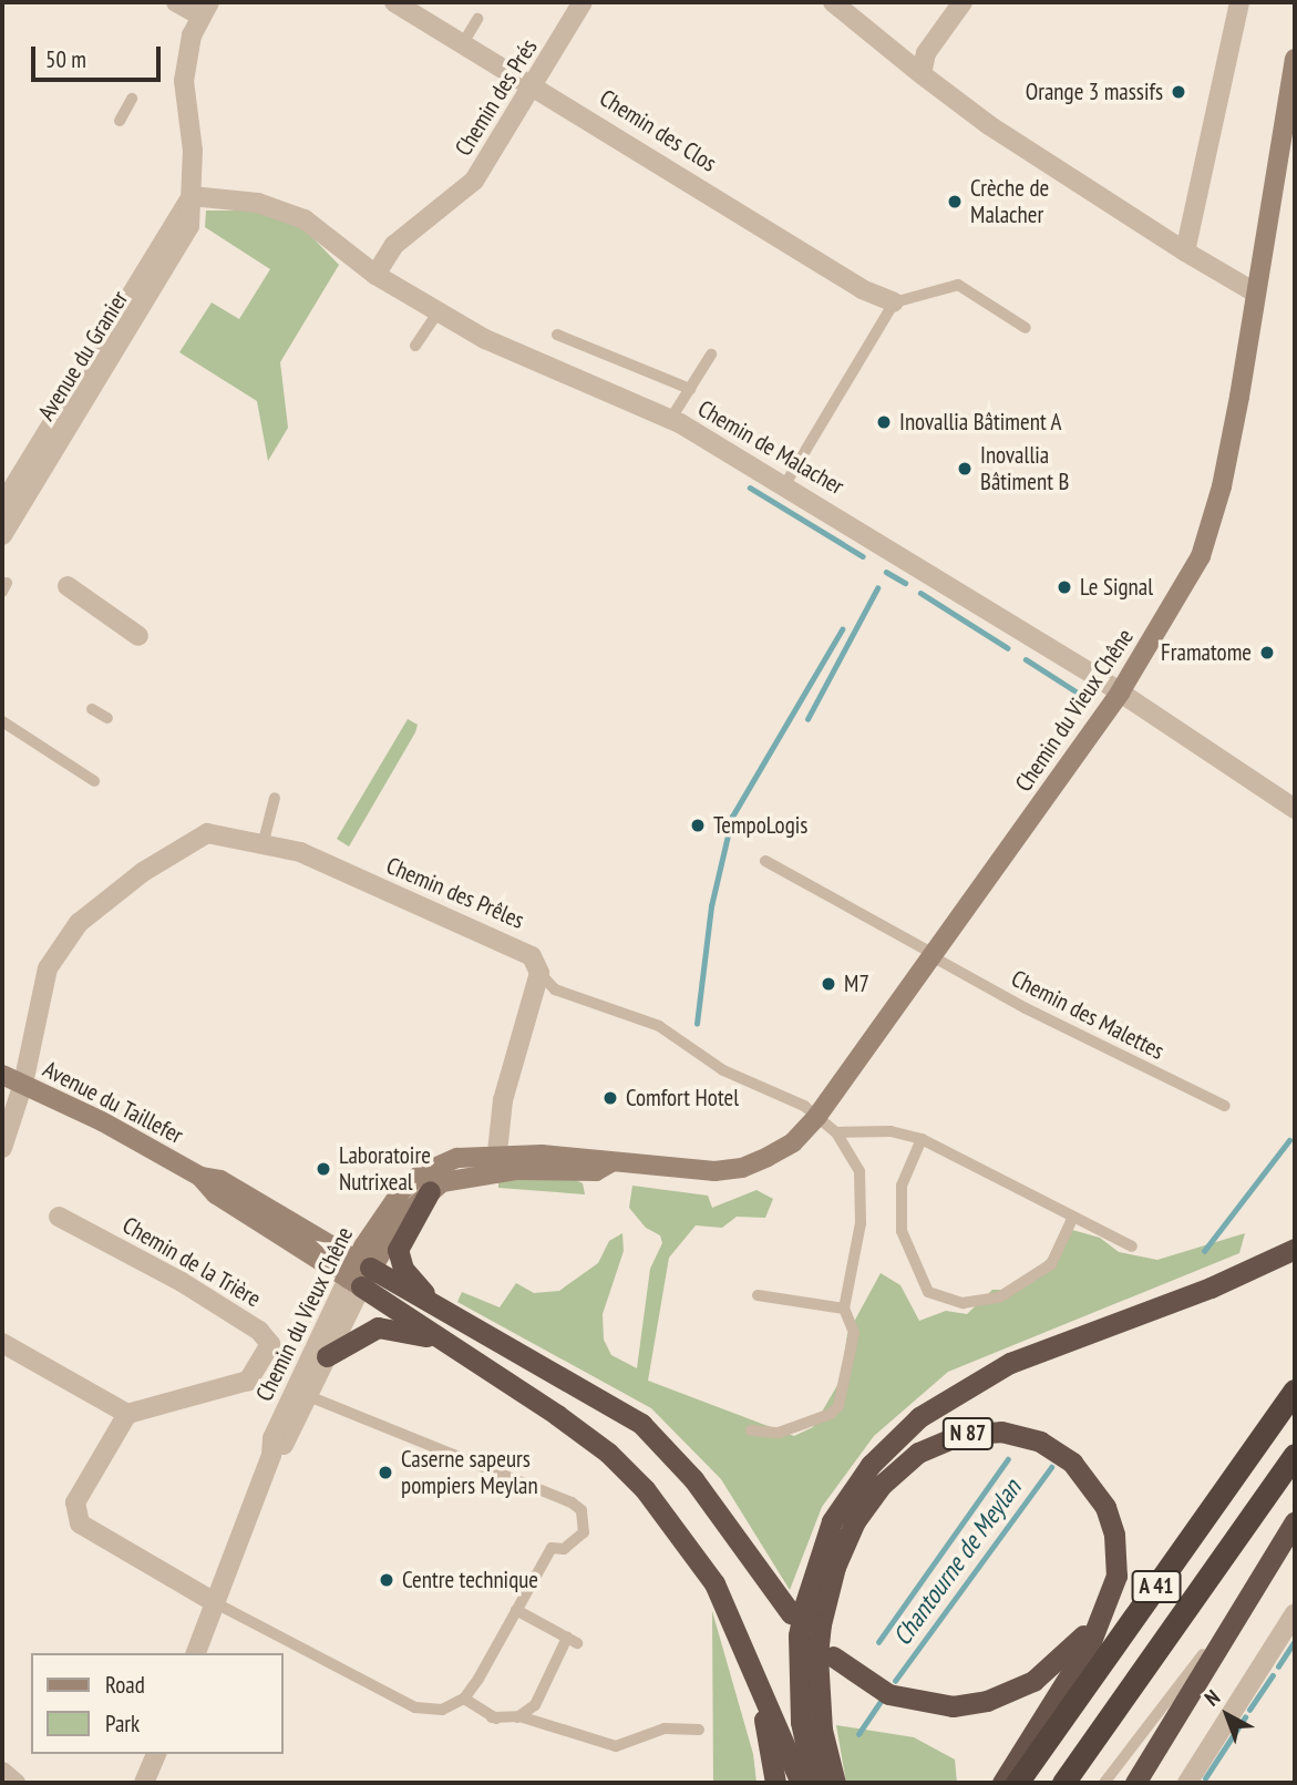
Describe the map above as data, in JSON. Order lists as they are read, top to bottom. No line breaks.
{"streets":{"highway":["N 87","A 41"],"main road":["Chemin du Vieux Chêne","Avenue du Taillefer"],"street":["Chemin des Prés","Chemin des Clos","Avenue du Granier","Chemin de Malacher","Chemin des Prêles","Chemin de la Trière"],"lane":["Chemin des Malettes"]},"crossings":[["Chemin des Prés","Chemin des Clos"],["Chemin des Prés","Chemin de Malacher"],["Avenue du Granier","Chemin de Malacher"],["Chemin de Malacher","Chemin du Vieux Chêne"],["Chemin du Vieux Chêne","Chemin des Malettes"],["Chemin du Vieux Chêne","Avenue du Taillefer"],["Chemin des Prêles","Avenue du Taillefer"]],"water":["Chantourne de Meylan"],"places":["Orange 3 massifs","Crèche de Malacher","Inovallia Bâtiment A","Inovallia Bâtiment B","Le Signal","Framatome","TempoLogis","M7","Comfort Hotel","Laboratoire Nutrixeal","Caserne sapeurs pompiers Meylan","Centre technique"],"legend":["Road","Park"],"scale_bar":"50 m","north":"top left"}
